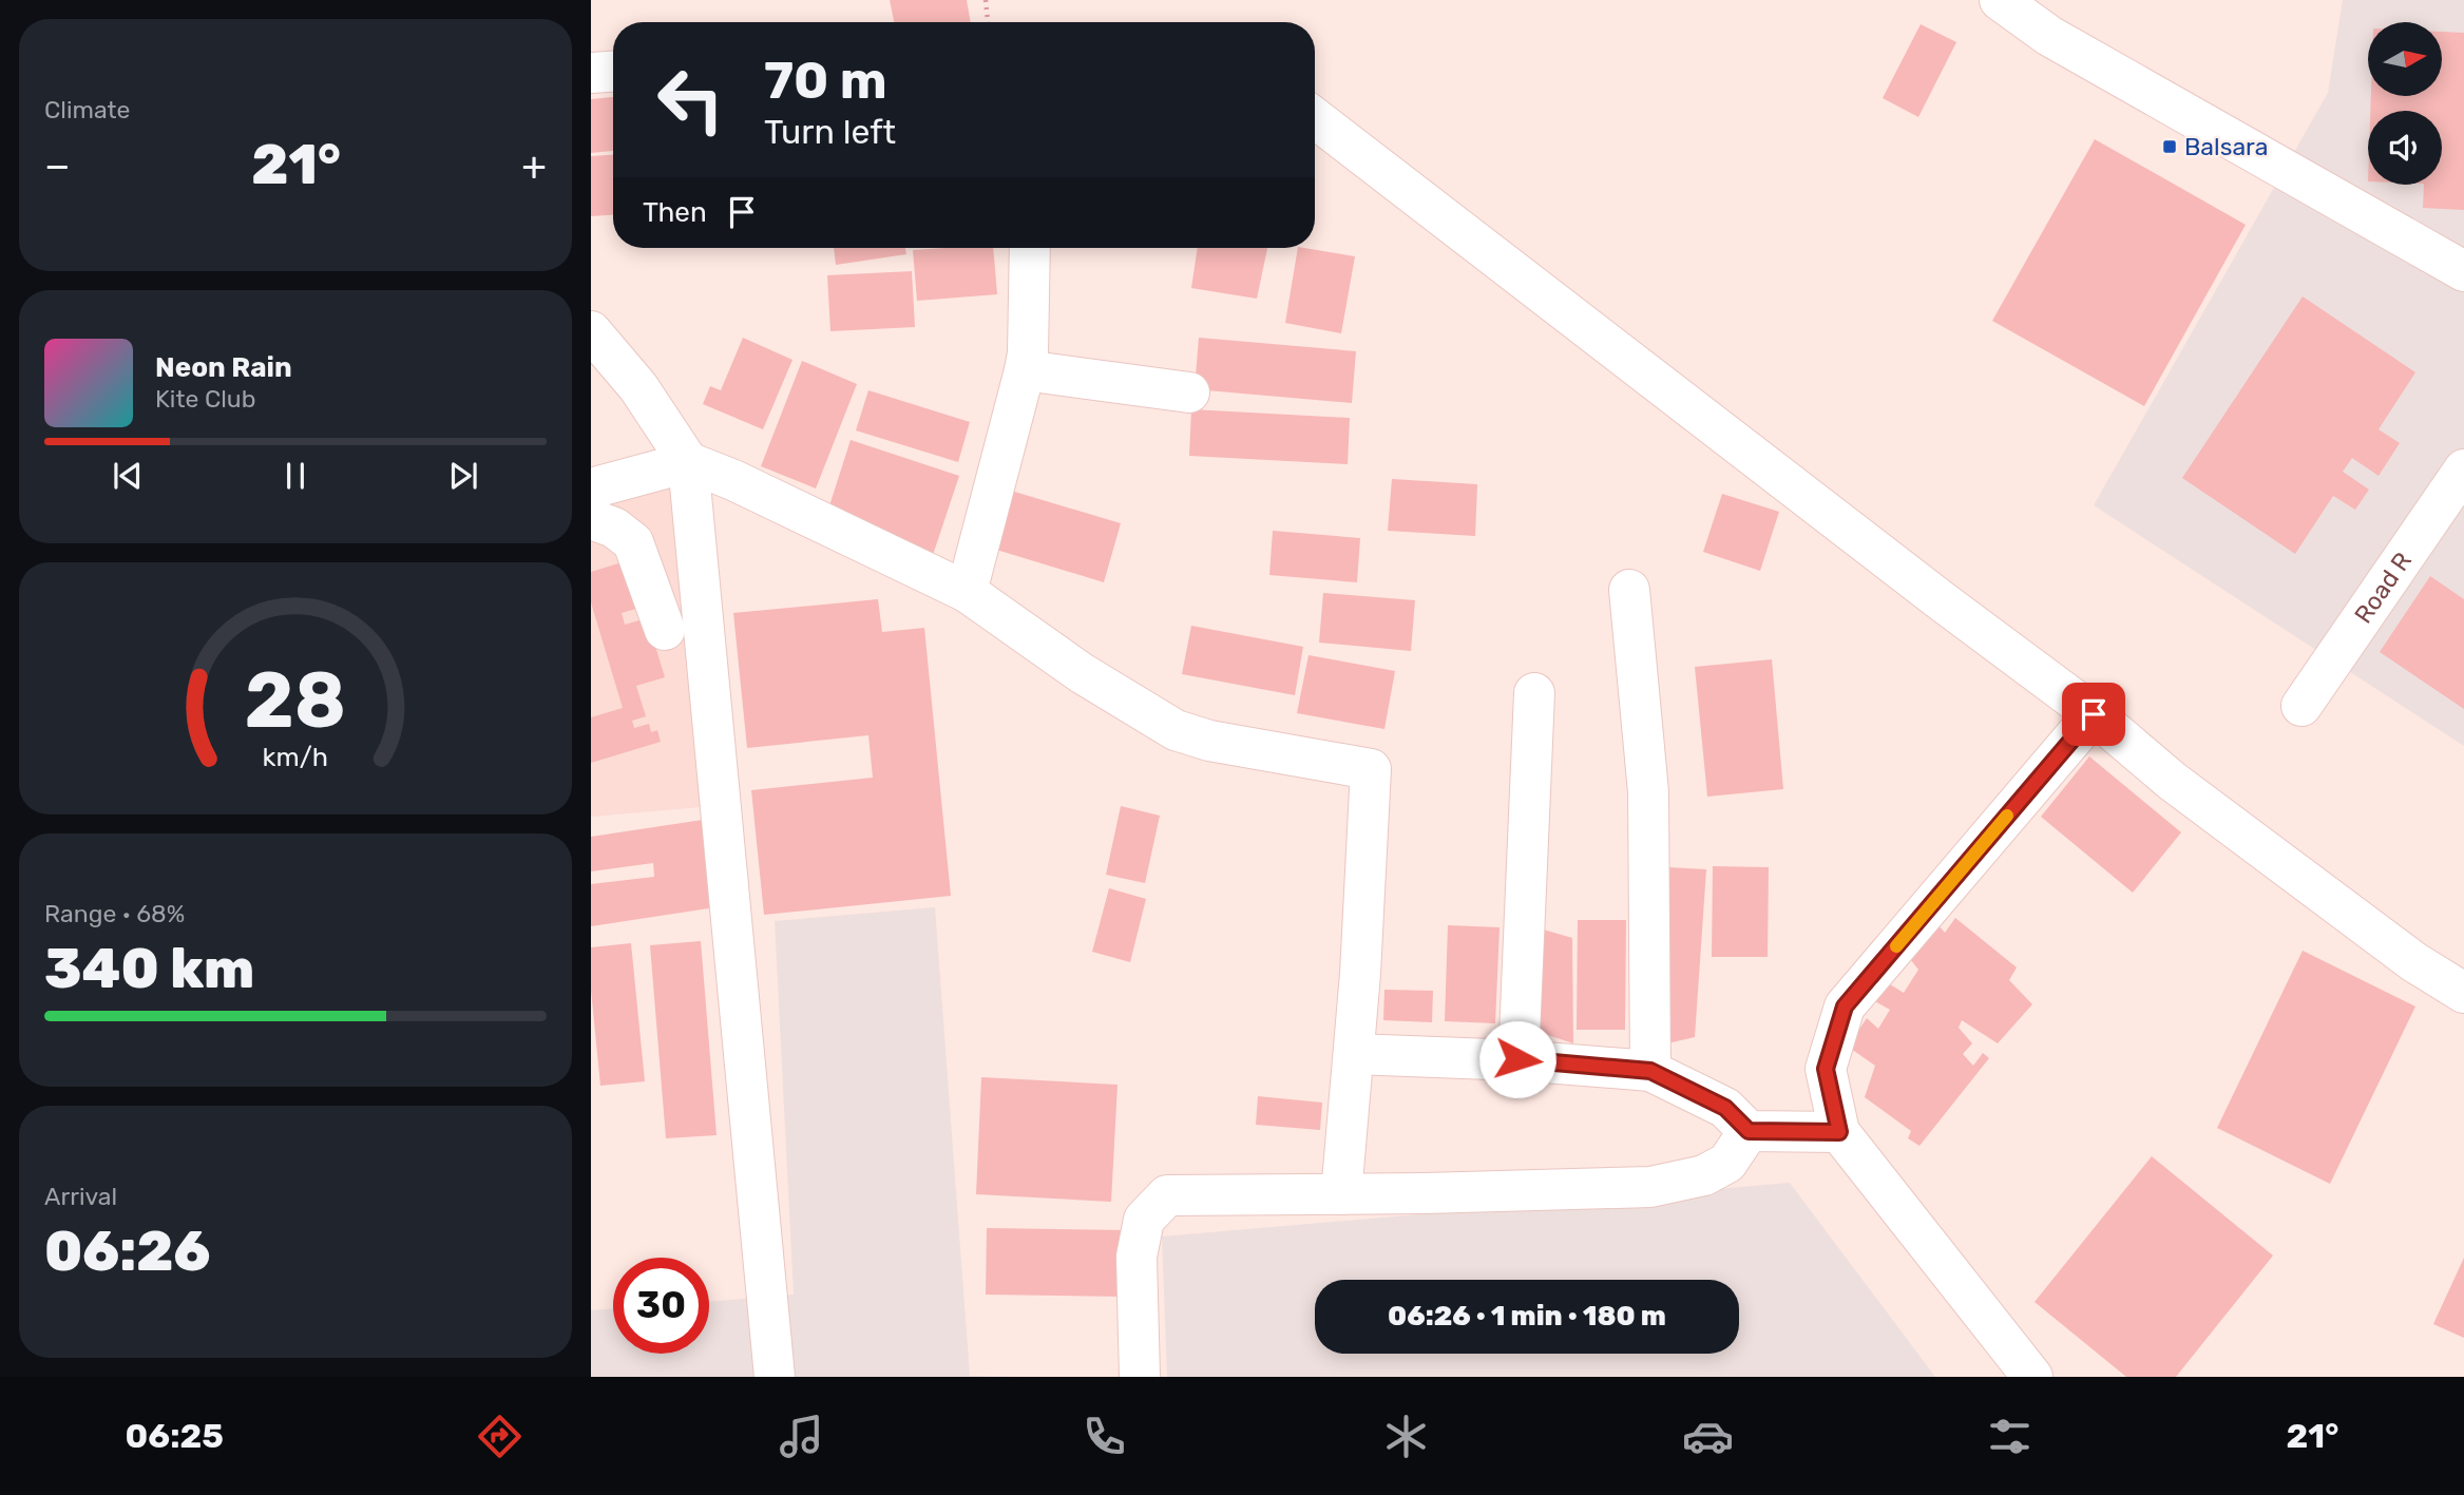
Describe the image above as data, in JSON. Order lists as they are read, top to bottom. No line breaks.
{"streets":{"street":["Road R"]},"places":{"transit":["Balsara"]},"north":"right","page":{"tile":["Climate",["Range · 68%","340 km"],["Arrival","06:26"]],"turn":["70 m","Turn left"],"heat":["−","21°","+"],"then":"Then","song":["Neon Rain","Kite Club"],"limit":"30","trip":"06:26 · 1 min · 180 m","tabs":["06:25","21°"],"gauge":["28","km/h"]}}
